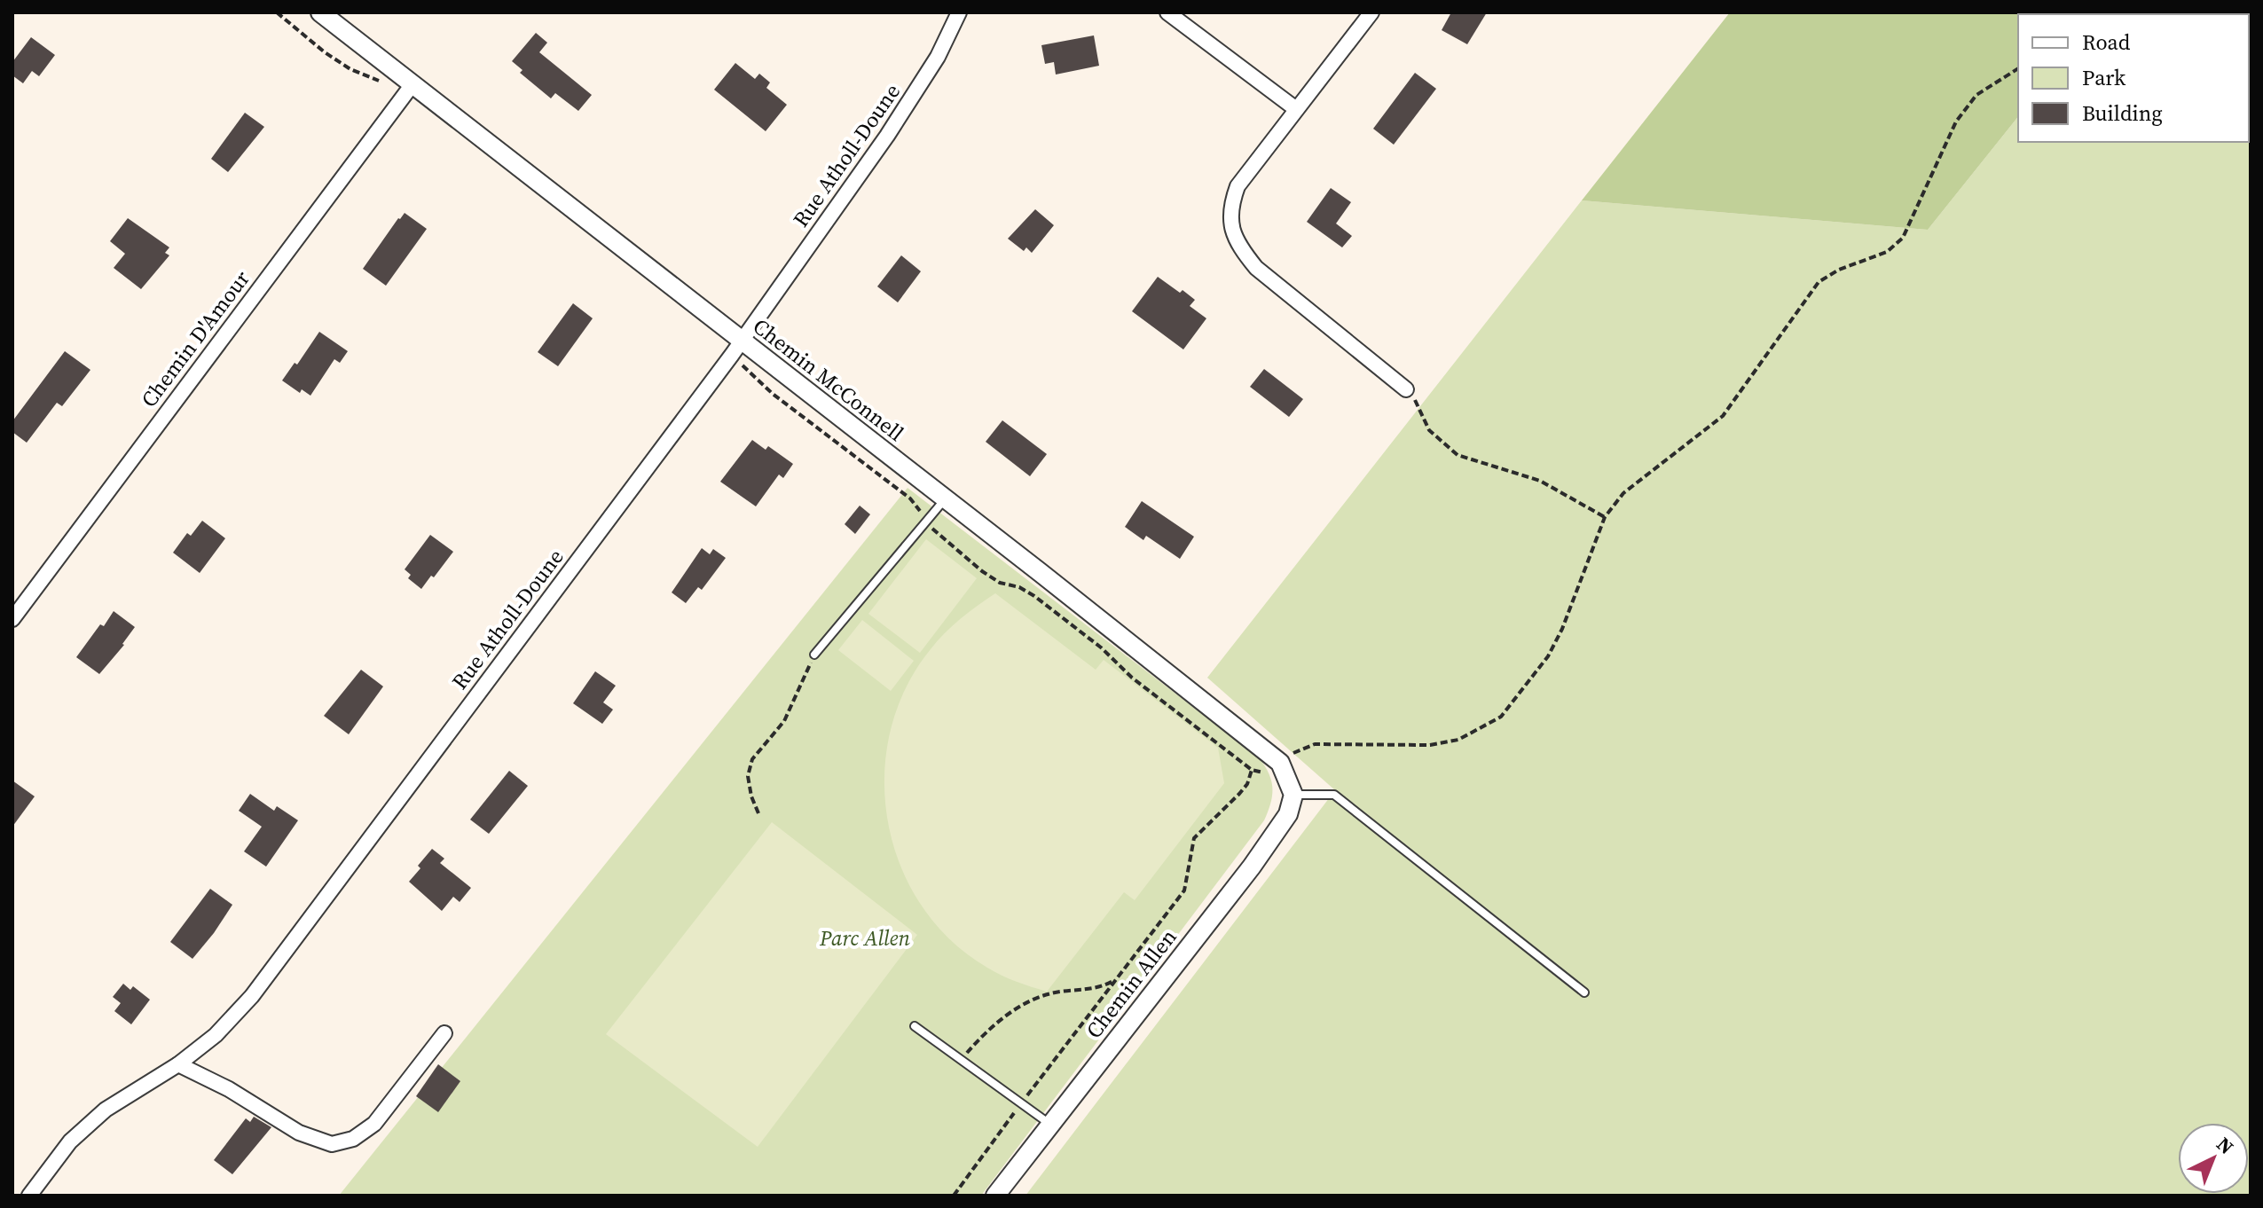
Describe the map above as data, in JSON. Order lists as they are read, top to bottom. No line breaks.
{"streets":{"street":["Rue Atholl-Doune","Chemin D'Amour","Chemin McConnell","Chemin Allen"]},"crossings":[["Rue Atholl-Doune","Chemin McConnell"],["Chemin D'Amour","Chemin McConnell"],["Chemin McConnell","Chemin Allen"]],"parks":["Parc Allen"],"legend":["Road","Park","Building"],"north":"top right"}
